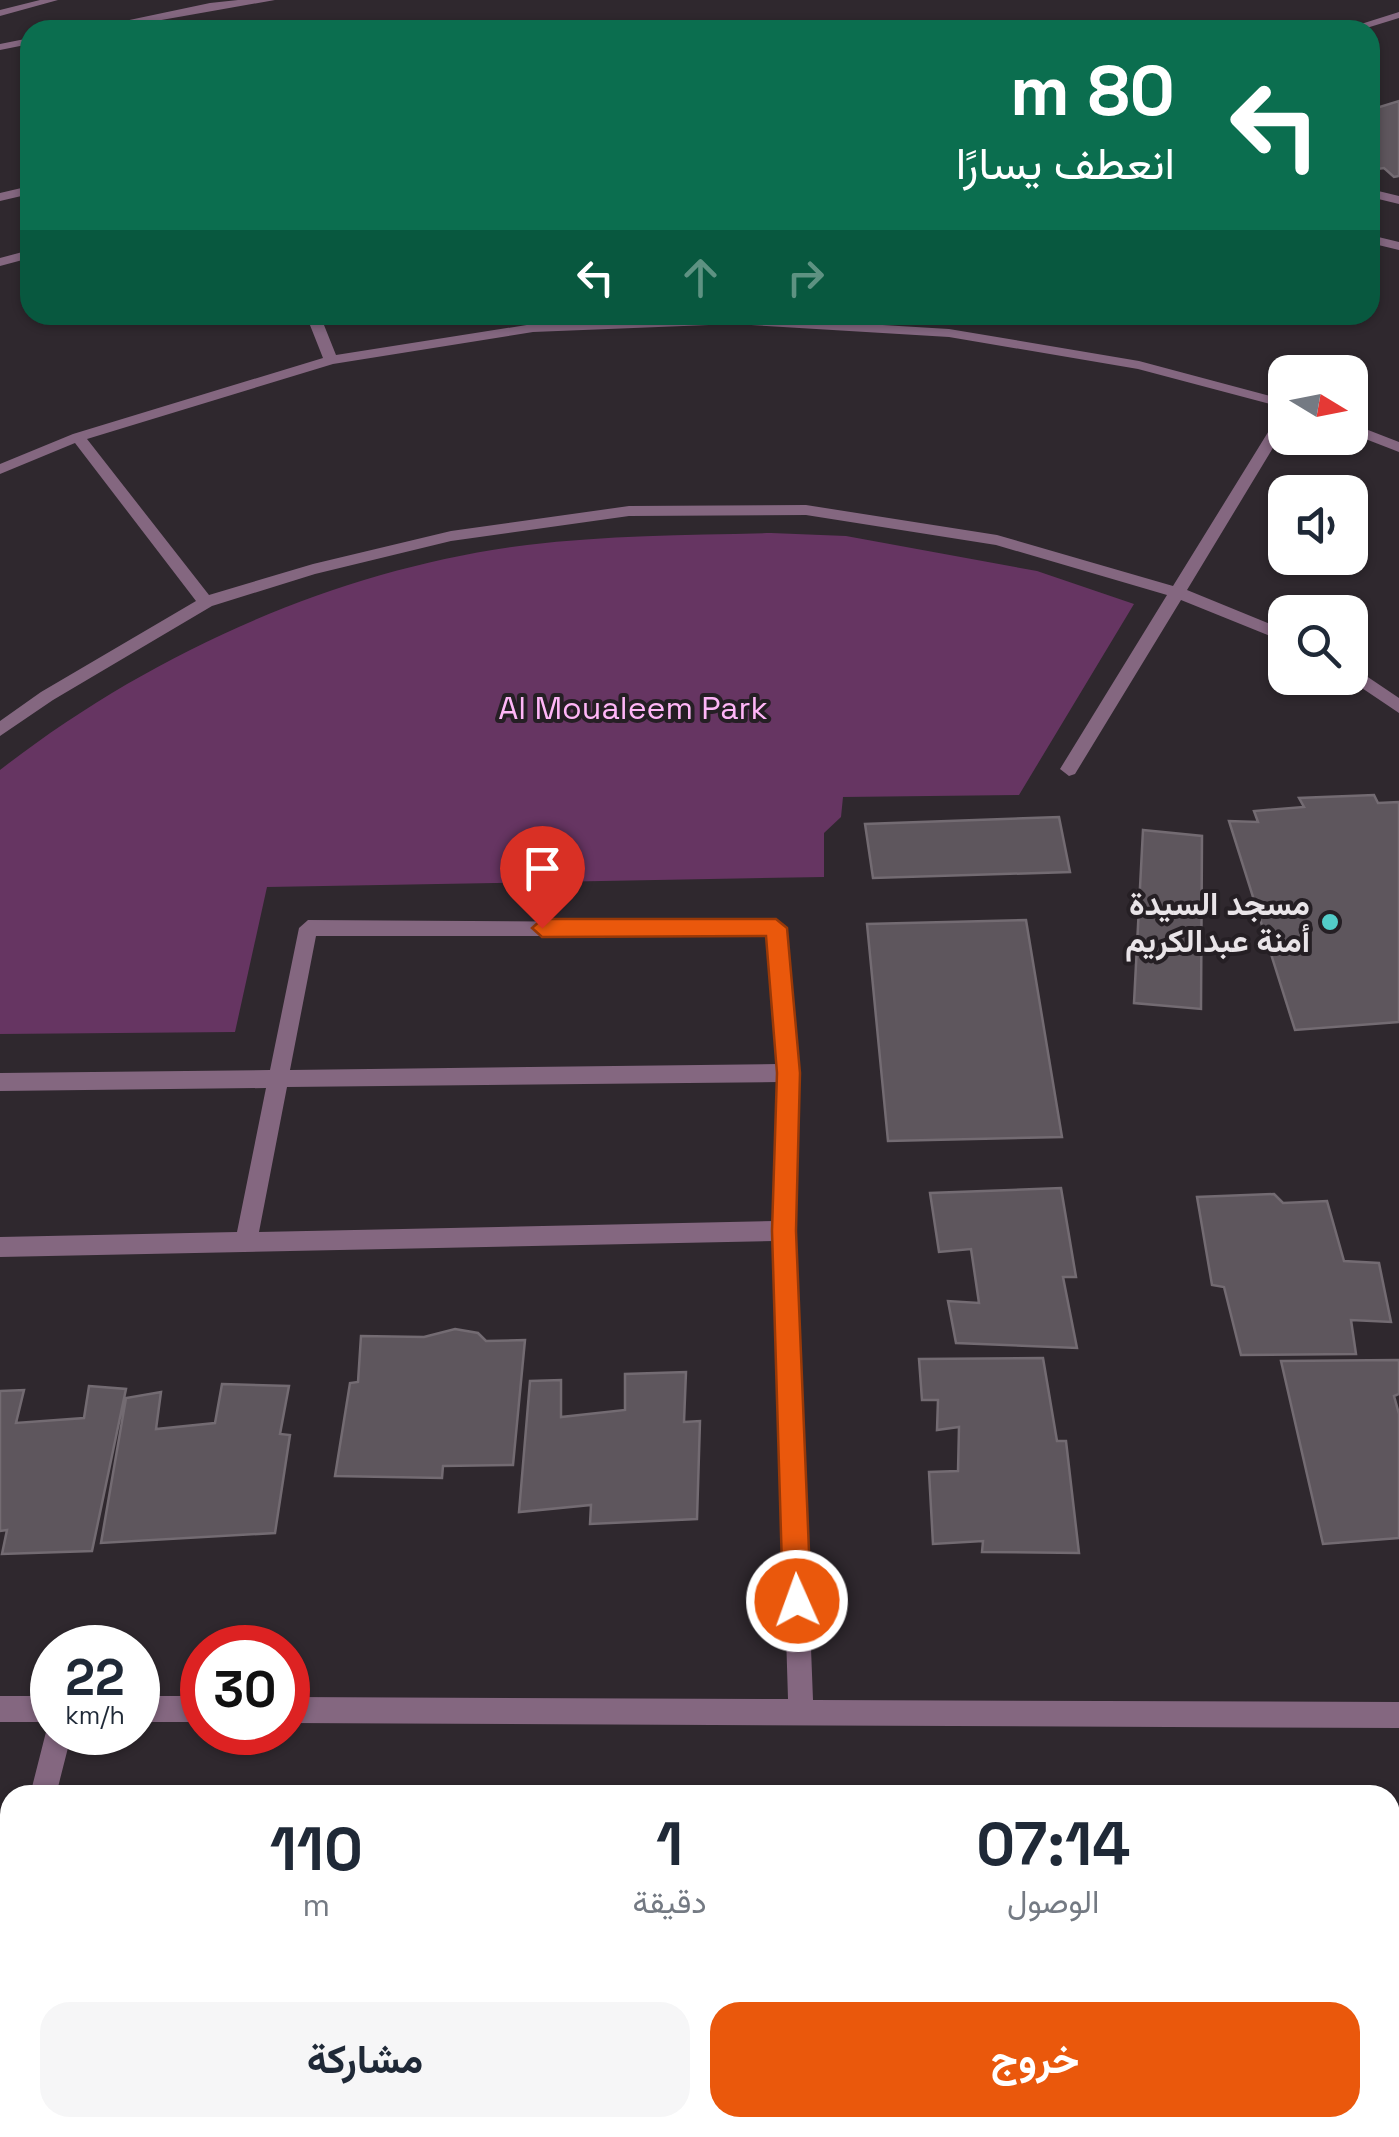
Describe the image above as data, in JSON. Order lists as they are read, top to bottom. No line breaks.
{"parks":["Al Moualeem Park"],"places":["مسجد السيدة أمنة عبدالكريم"],"north":"right","page":{"turn":["80 m","انعطف يسارًا"],"speed":"22 km/h","limit":"30","eta":["07:14","الوصول","1","دقيقة","110","m"],"buttons":["خروج","مشاركة"]}}
